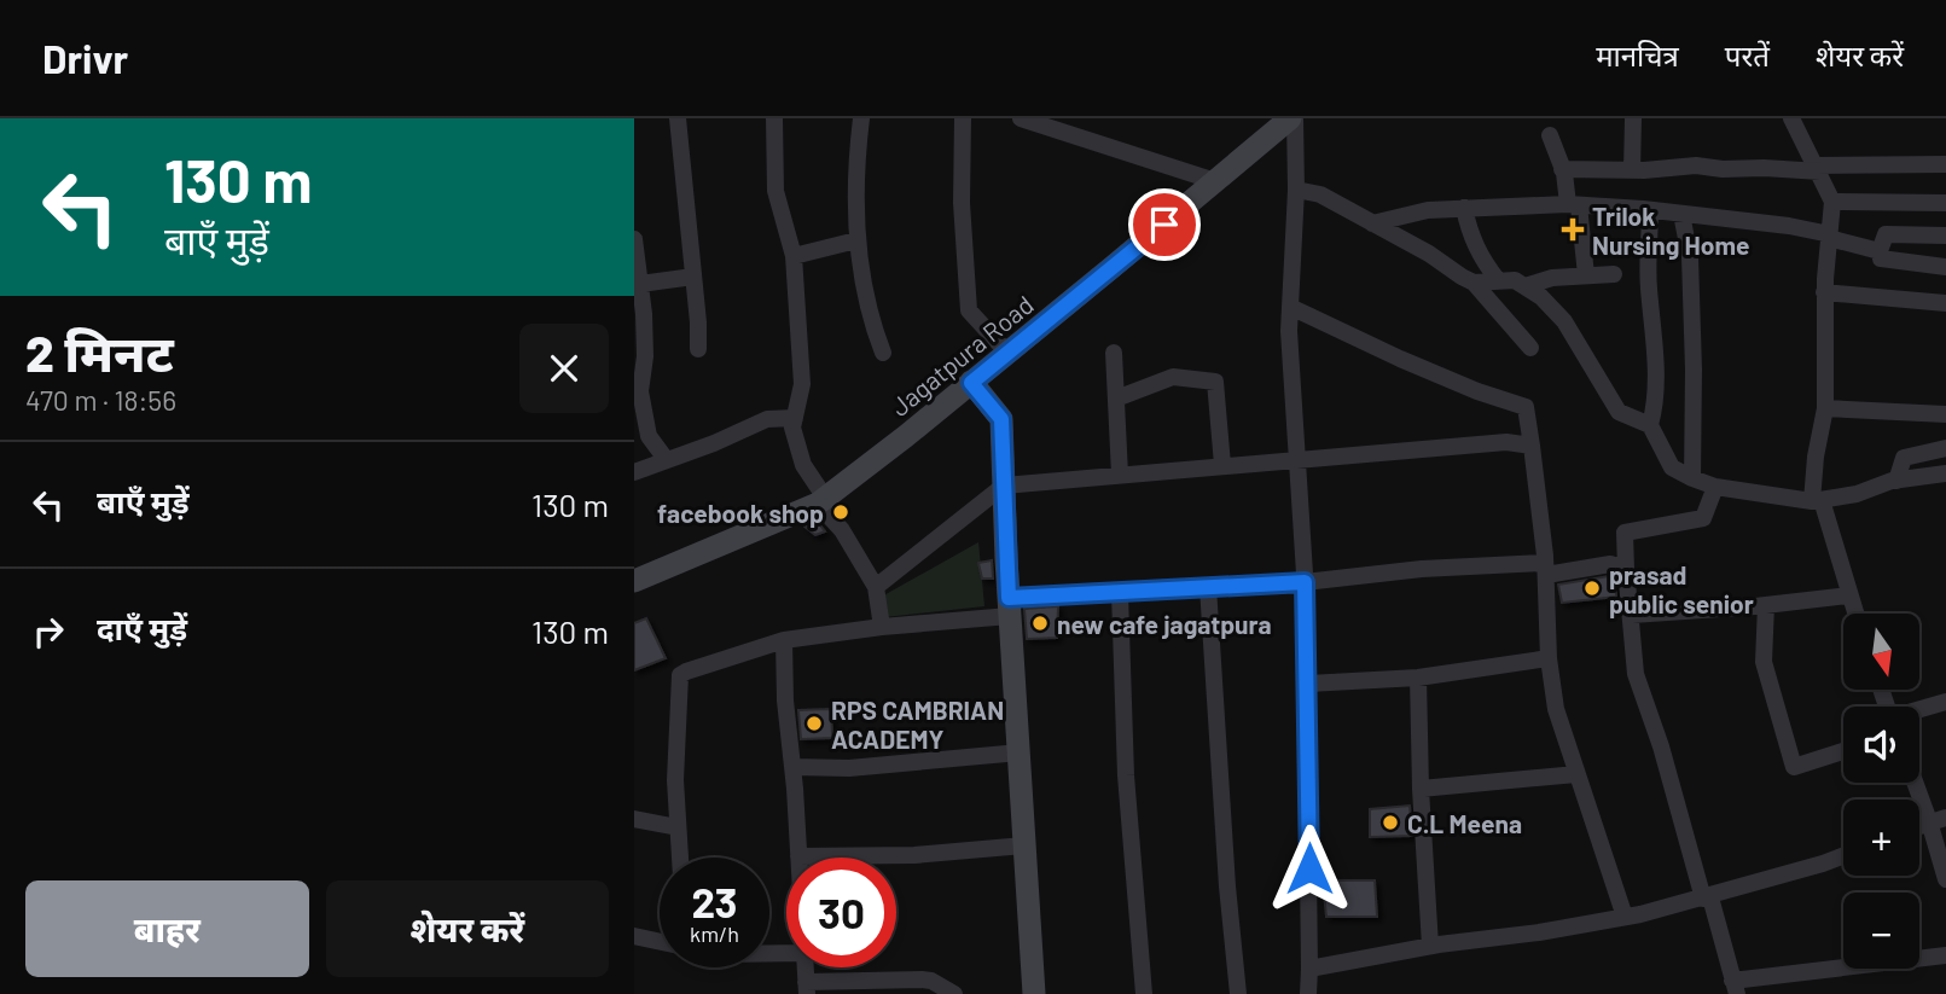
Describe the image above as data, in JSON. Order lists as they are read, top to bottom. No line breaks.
{"streets":{"street":["Jagatpura Road"]},"places":{"health":["Trilok Nursing Home"],"other":["facebook shop","prasad public senior","new cafe jagatpura","RPS CAMBRIAN ACADEMY","C.L Meena"]},"north":"bottom","page":{"header":"Drivr","nav":["मानचित्र","परतें","शेयर करें"],"turn":["130 m","बाएँ मुड़ें"],"heading":["2 मिनट","470 m · 18:56"],"list":[{"name":"बाएँ मुड़ें","value":"130 m"},{"name":"दाएँ मुड़ें","value":"130 m"}],"map_buttons":["+","−"],"speed":"23 km/h","limit":"30","buttons":["बाहर","शेयर करें"]}}
